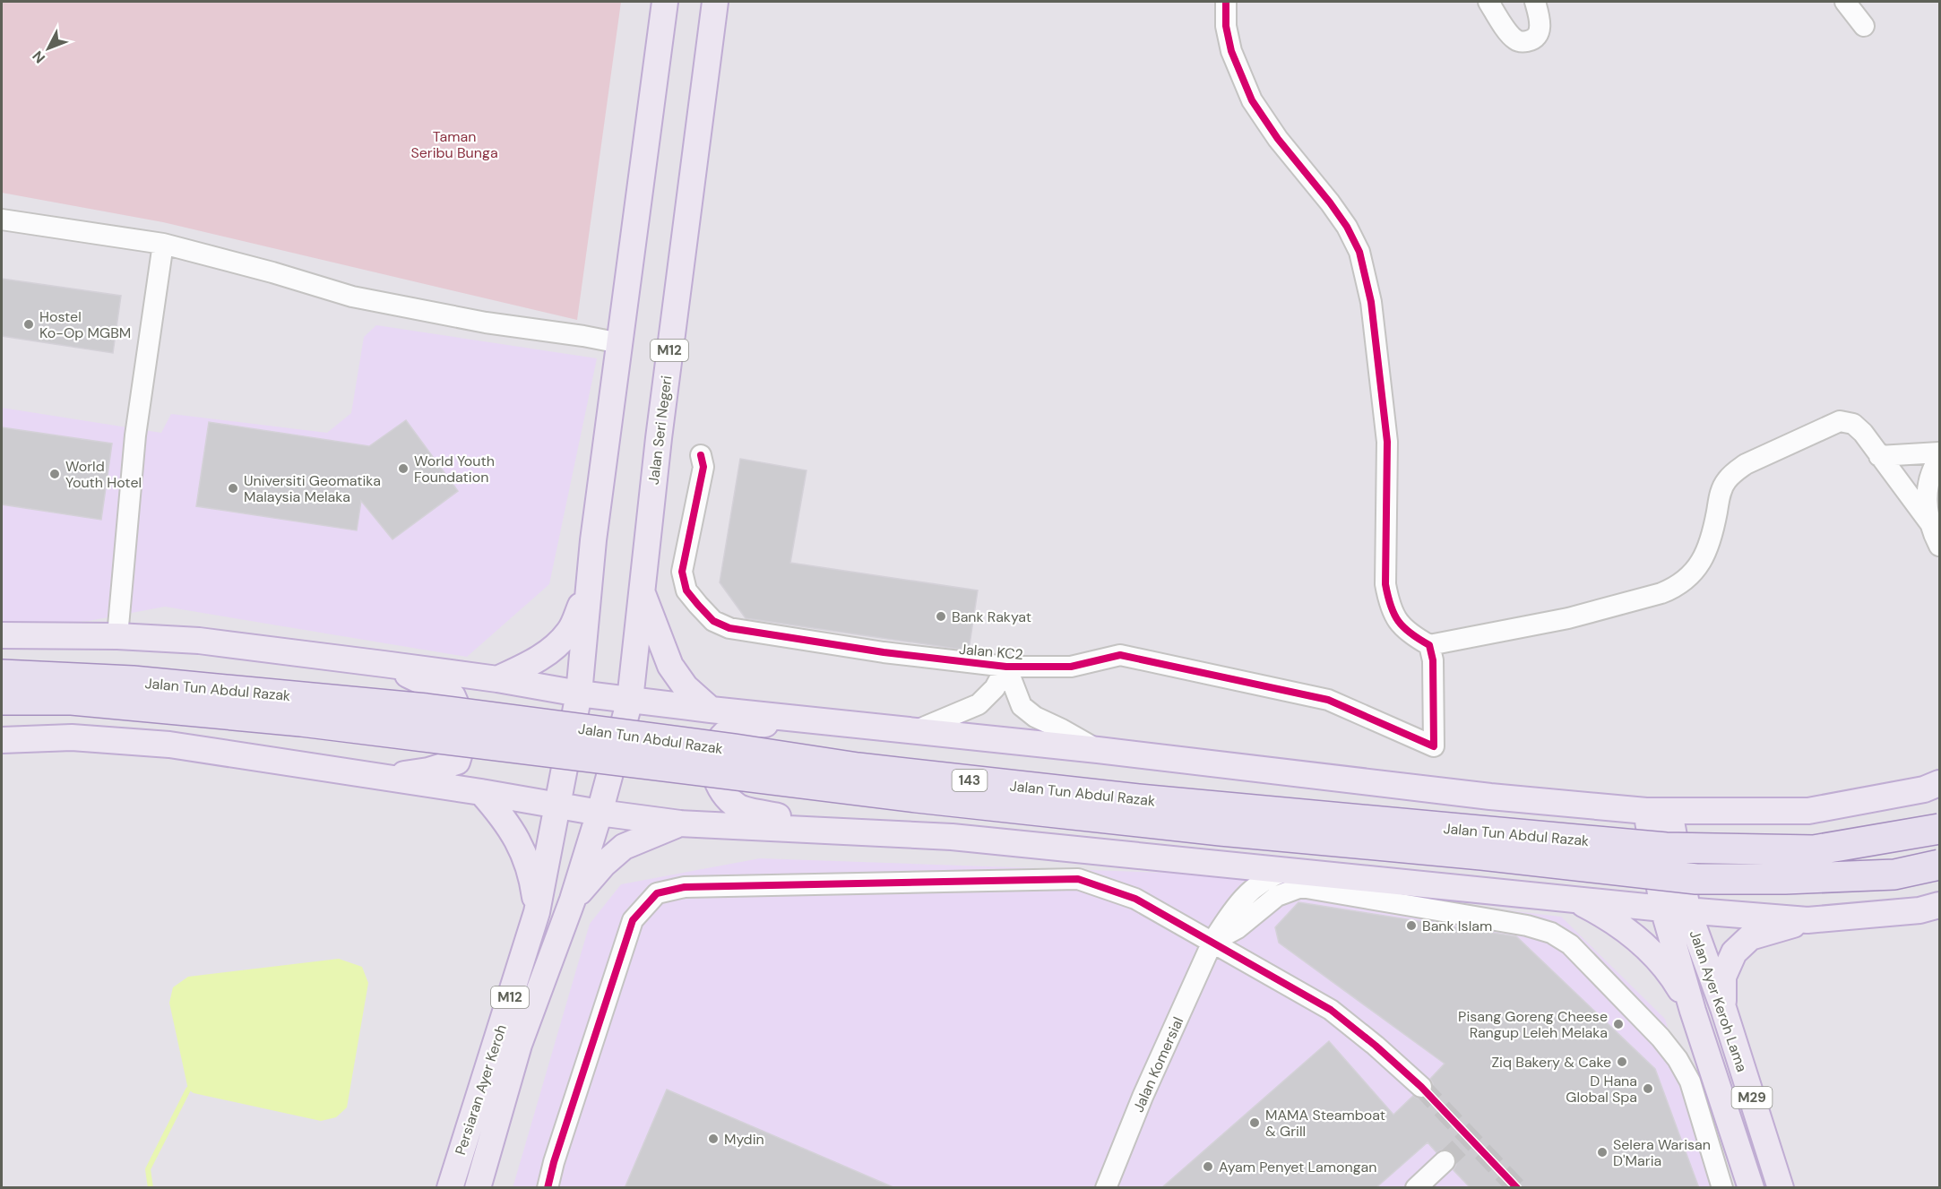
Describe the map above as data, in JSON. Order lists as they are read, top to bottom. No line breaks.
{"streets":{"highway":["Jalan Tun Abdul Razak","143"],"main road":["M12","Jalan Seri Negeri","Jalan Ayer Keroh Lama","Persiaran Ayer Keroh","M29"],"street":["Jalan KC2","Jalan Komersial"]},"crossings":[["M12","Jalan Seri Negeri"],["M12","Persiaran Ayer Keroh"]],"parks":["Taman Seribu Bunga"],"places":["Hostel Ko-Op MGBM","World Youth Foundation","World Youth Hotel","Universiti Geomatika Malaysia Melaka","Bank Rakyat","Bank Islam","Pisang Goreng Cheese Rangup Leleh Melaka","Ziq Bakery & Cake","D Hana Global Spa","MAMA Steamboat & Grill","Mydin","Selera Warisan D'Maria","Ayam Penyet Lamongan"],"north":"bottom left"}
